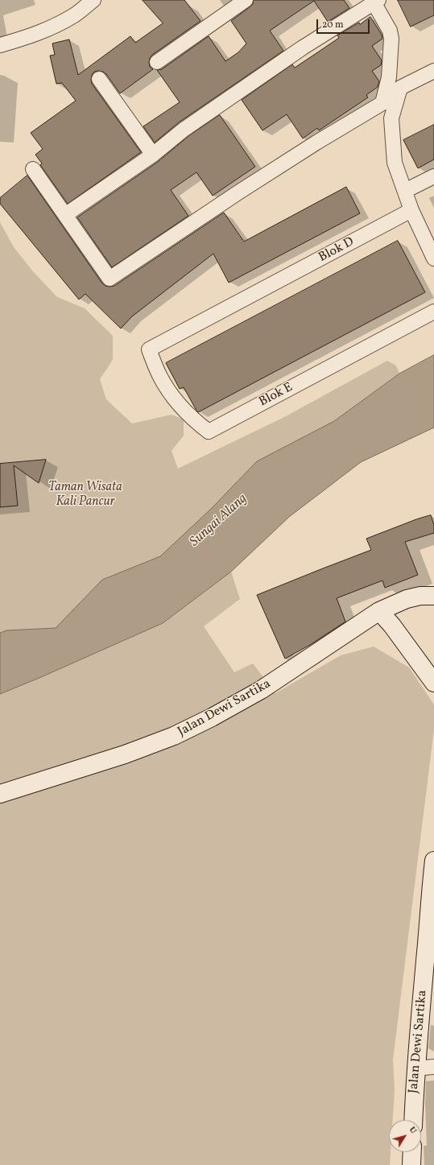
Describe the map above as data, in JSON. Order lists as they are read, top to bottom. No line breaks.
{"streets":{"street":["Blok D","Blok E","Jalan Dewi Sartika"]},"crossings":[["Blok D","Blok E"]],"water":["Sungai Alang"],"parks":["Taman Wisata Kali Pancur"],"scale_bar":"20 m","north":"top right"}
